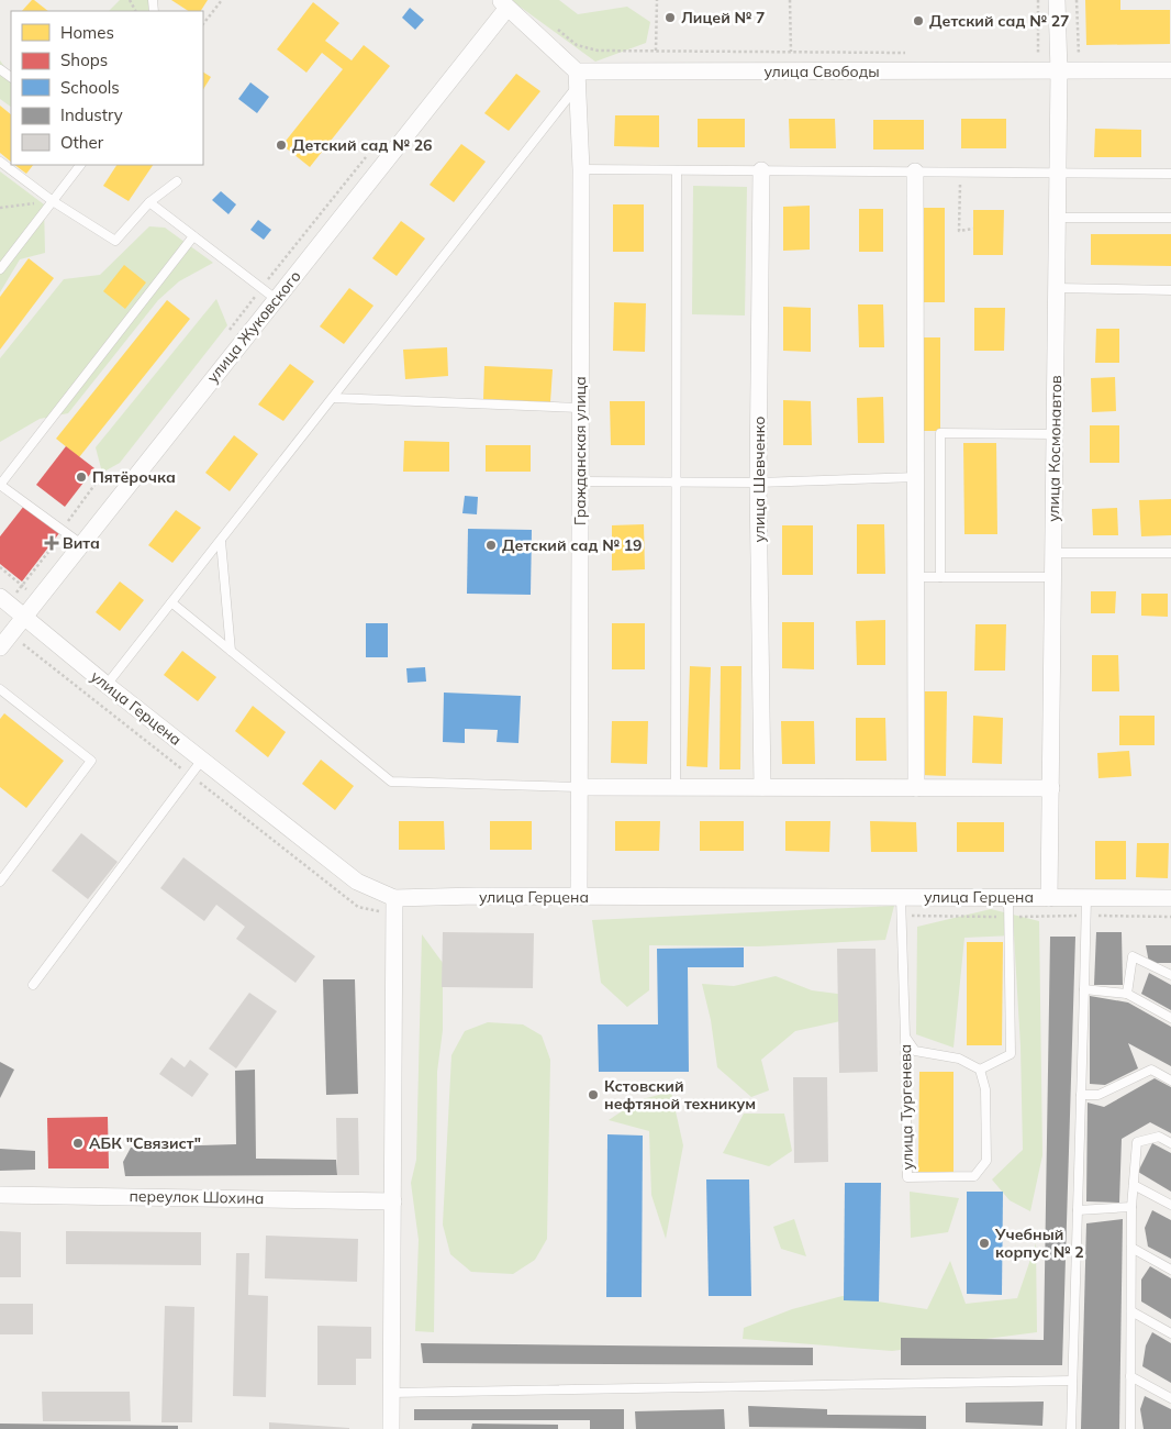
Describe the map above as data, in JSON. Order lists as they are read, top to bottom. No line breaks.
{"streets":{"street":["улица Свободы","улица Жуковского","улица Космонавтов","Гражданская улица","улица Шевченко","улица Герцена","переулок Шохина"],"lane":["улица Тургенева"]},"crossings":[["улица Свободы","улица Космонавтов"],["улица Свободы","Гражданская улица"],["улица Жуковского","улица Герцена"],["улица Космонавтов","улица Герцена"],["Гражданская улица","улица Герцена"],["улица Герцена","улица Тургенева"]],"places":{"other":["Лицей № 7","Детский сад № 27","Детский сад № 26","Пятёрочка","Детский сад № 19","Кстовский нефтяной техникум","АБК \"Связист\"","Учебный корпус № 2"],"health":["Вита"]},"legend":["Homes","Shops","Schools","Industry","Other"]}
